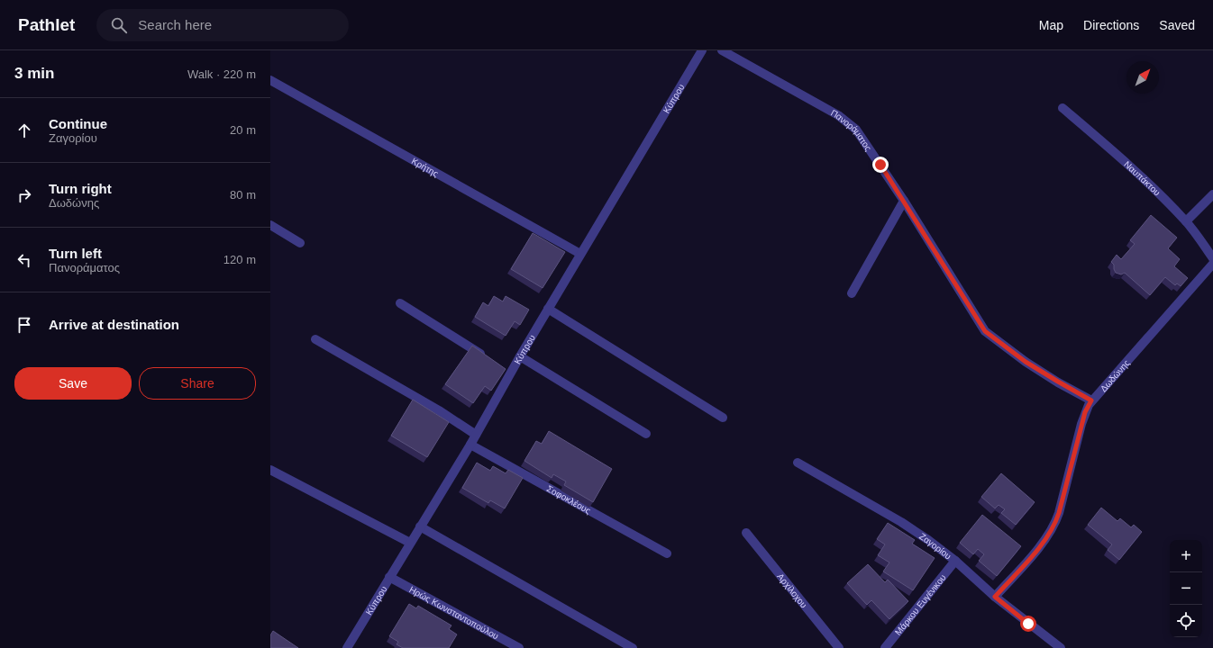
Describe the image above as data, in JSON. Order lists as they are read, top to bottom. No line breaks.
{"streets":{"street":["Κύπρου","Πανοράματος","Κρήτης","Ναυπάκτου","Δωδώνης","Σοφοκλέους","Ζαγορίου","Αρχίλοχου","Μάρκου Ευγένικου","Ηρώς Κωνσταντοπούλου"]},"crossings":[["Κύπρου","Κρήτης"],["Κύπρου","Σοφοκλέους"],["Κύπρου","Ηρώς Κωνσταντοπούλου"],["Πανοράματος","Δωδώνης"],["Δωδώνης","Ζαγορίου"],["Ζαγορίου","Μάρκου Ευγένικου"]],"north":"top right","page":{"header":"Pathlet","search":"Search here","nav":["Map","Directions","Saved"],"heading":["3 min","Walk · 220 m"],"list":[["Continue","Ζαγορίου","20 m"],["Turn right","Δωδώνης","80 m"],["Turn left","Πανοράματος","120 m"],"Arrive at destination"],"buttons":["Save","Share"],"map_buttons":["+","−"]}}
